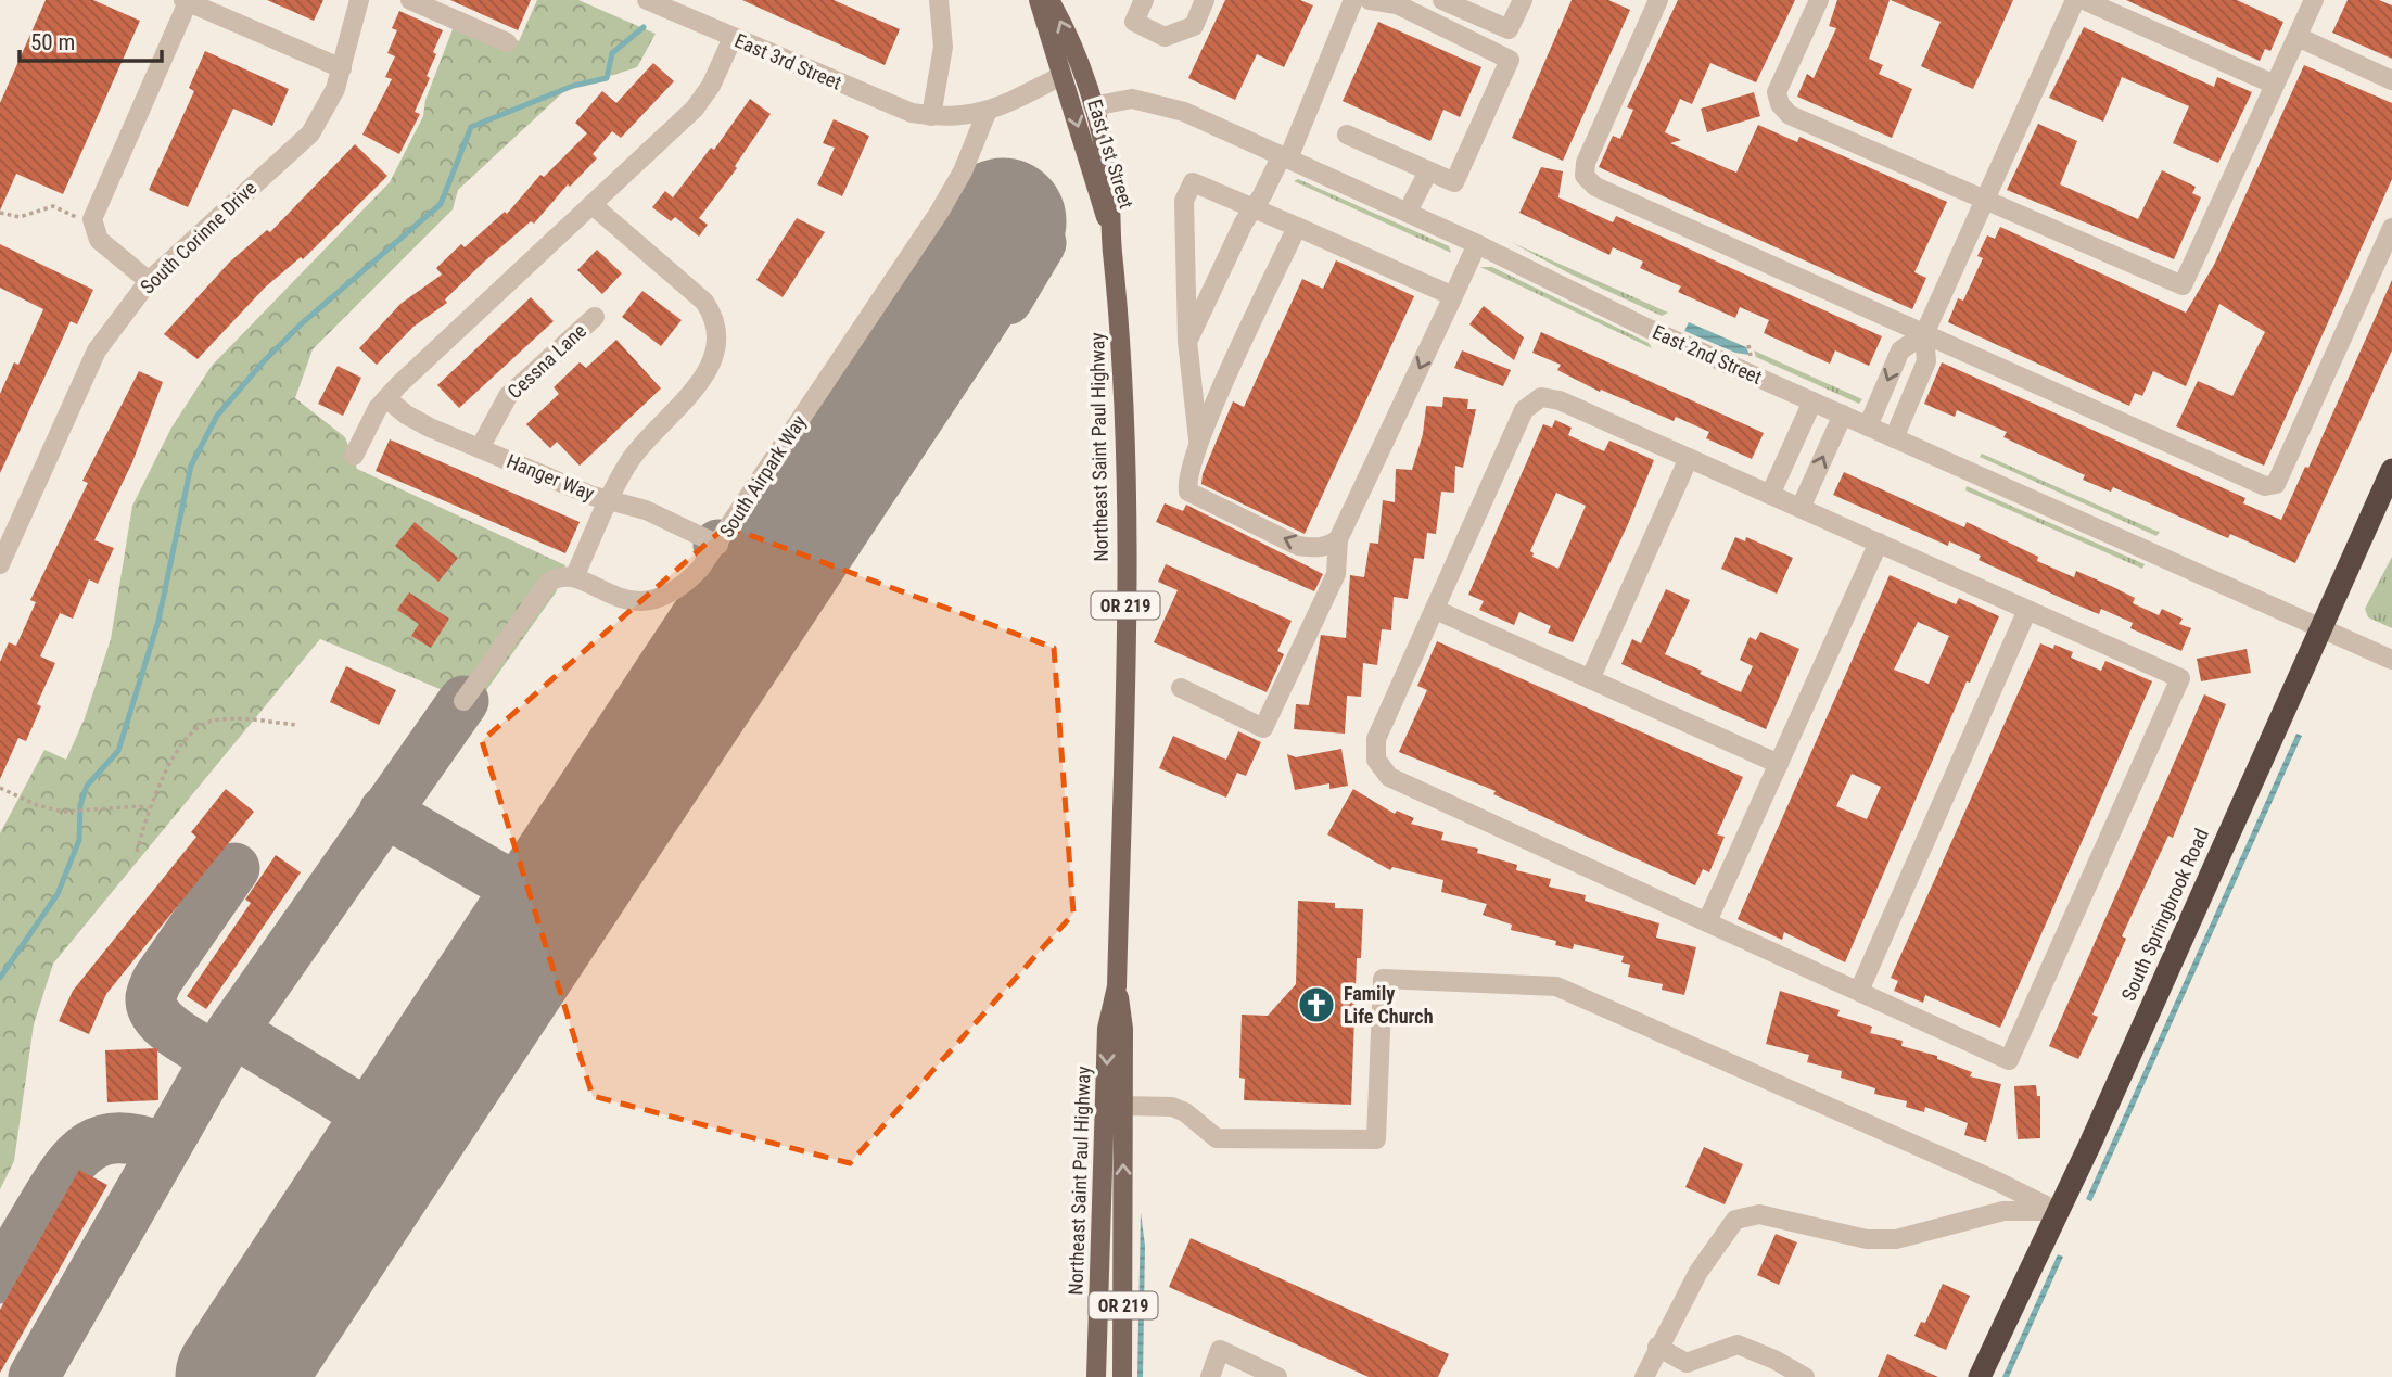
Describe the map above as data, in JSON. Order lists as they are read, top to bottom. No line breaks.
{"streets":{"highway":["South Springbrook Road"],"main road":["East 1st Street","Northeast Saint Paul Highway","OR 219"],"street":["East 3rd Street","South Corinne Drive","East 2nd Street","Cessna Lane","South Airpark Way","Hanger Way"]},"crossings":[["East 1st Street","East 2nd Street"],["East 1st Street","Northeast Saint Paul Highway"],["East 2nd Street","South Springbrook Road"],["Cessna Lane","Hanger Way"],["South Airpark Way","Hanger Way"]],"places":{"church":["Family Life Church"]},"scale_bar":"50 m"}
